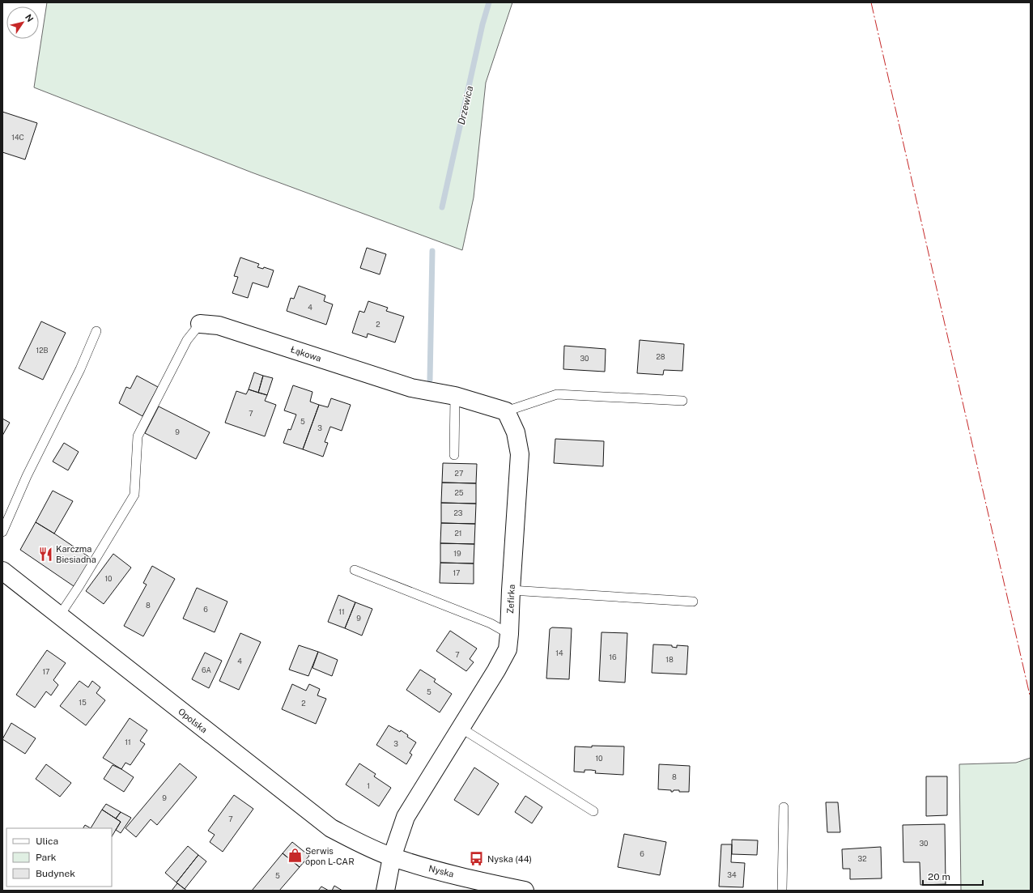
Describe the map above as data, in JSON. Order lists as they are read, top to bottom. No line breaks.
{"streets":{"street":["Łąkowa","Zefirka","Opolska","Nyska"]},"crossings":[["Zefirka","Opolska"],["Zefirka","Nyska"],["Opolska","Nyska"]],"water":["Drzewica"],"places":{"restaurant":["Karczma Biesiadna"],"shop":["Serwis opon L-CAR"],"bus stop":["Nyska (44)"]},"house_numbers":["14C","4","2","12B","28","30","7","5","3","9","27","25","23","21","19","17","10","8","6","11","9","14","7","16","18","4","6A","17","5","15","2","11","3","10","8","1","9","7","30","6","32","34","5"],"legend":["Ulica","Park","Budynek"],"scale_bar":"20 m","north":"top right"}
